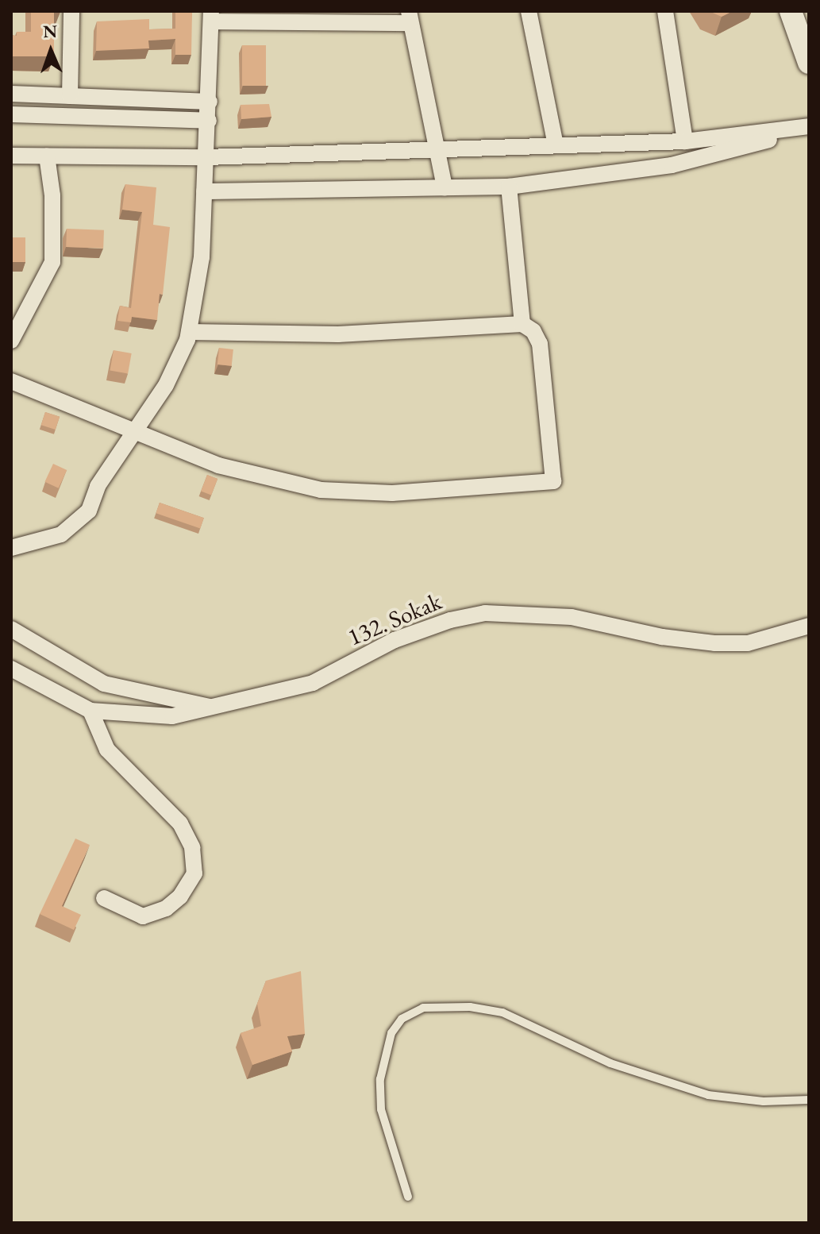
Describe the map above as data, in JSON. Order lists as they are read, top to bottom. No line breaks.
{"streets":{"street":["132. Sokak"]},"north":"top"}
